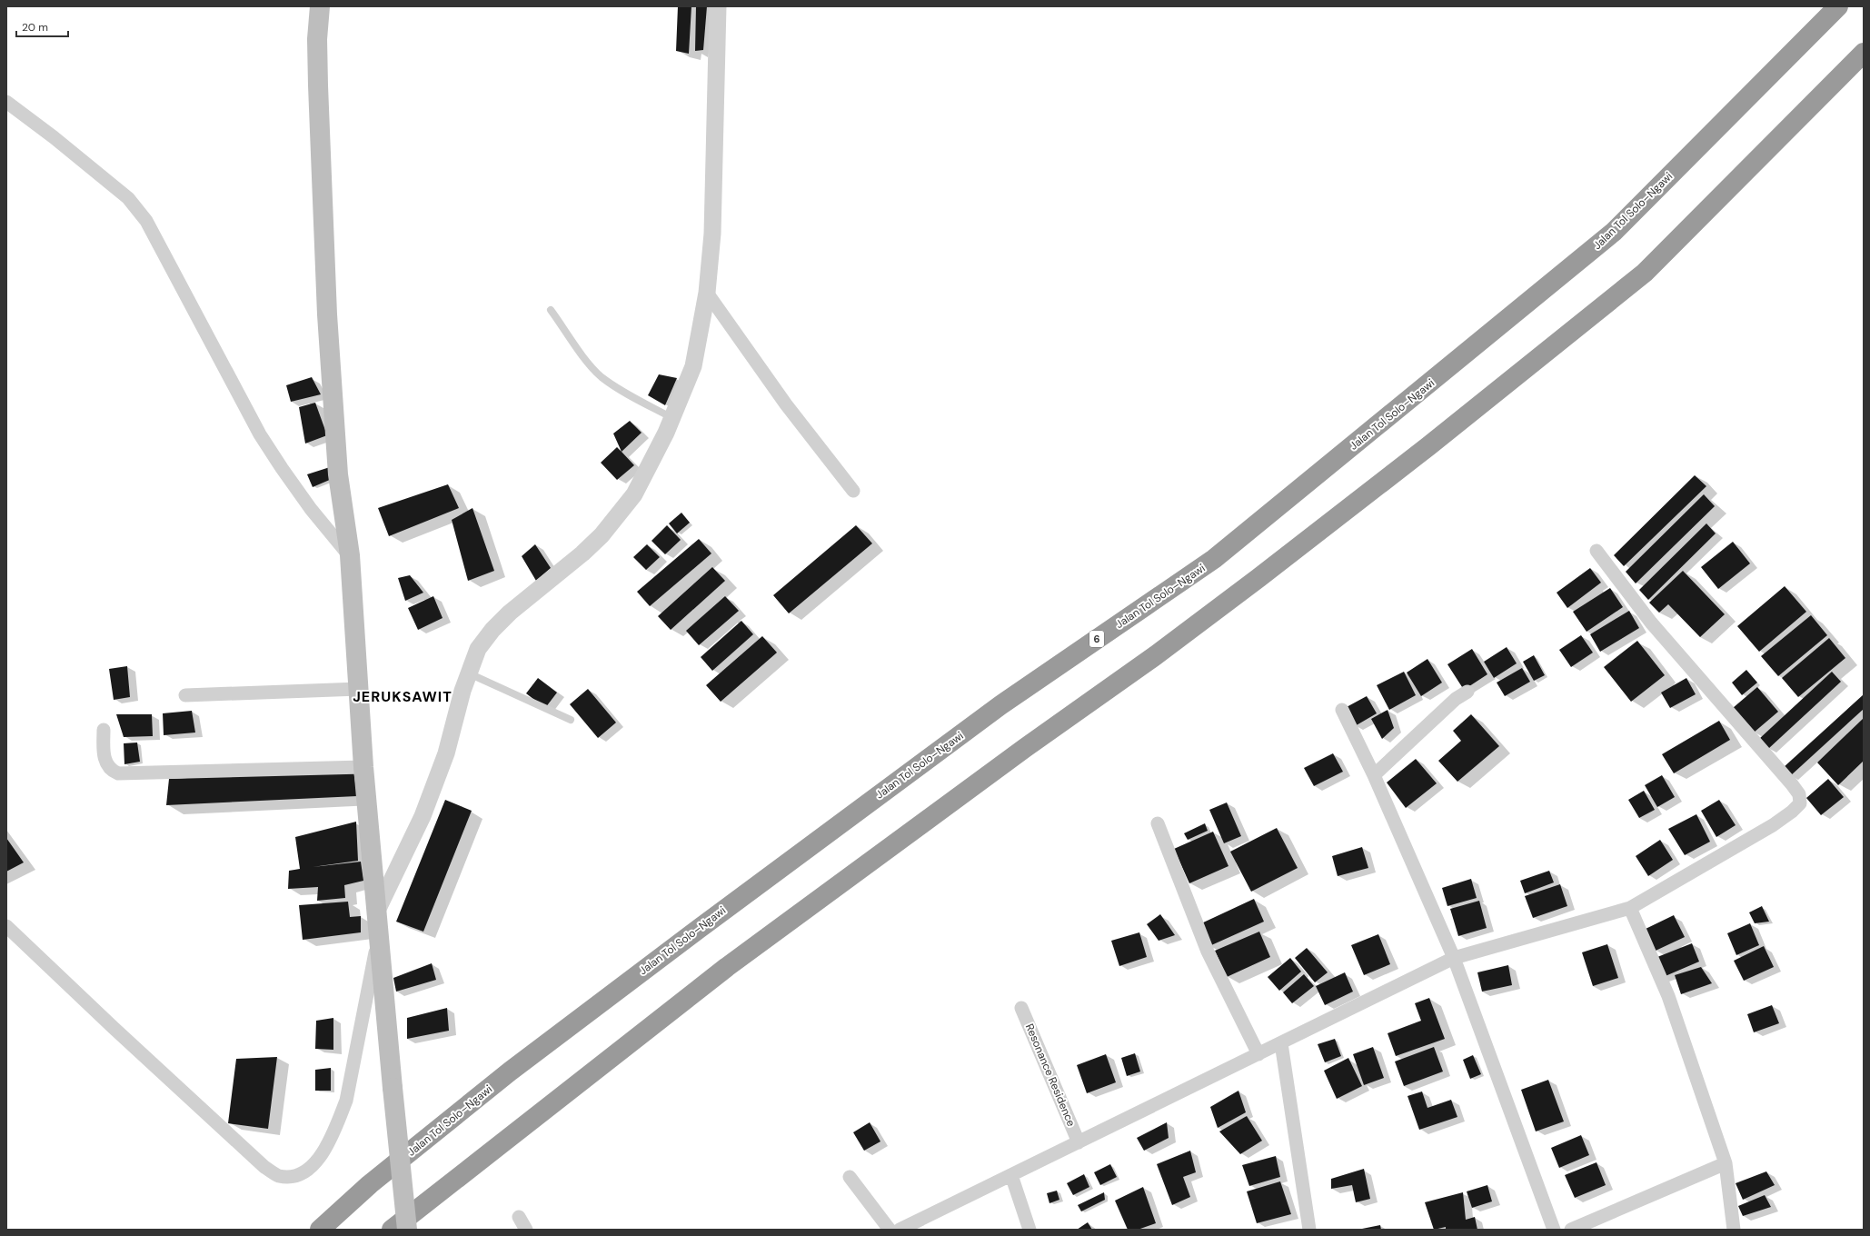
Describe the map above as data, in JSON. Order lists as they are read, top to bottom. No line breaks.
{"streets":{"highway":["Jalan Tol Solo–Ngawi","6"],"street":["Resonance Residence"]},"districts":["JERUKSAWIT"],"scale_bar":"20 m"}
